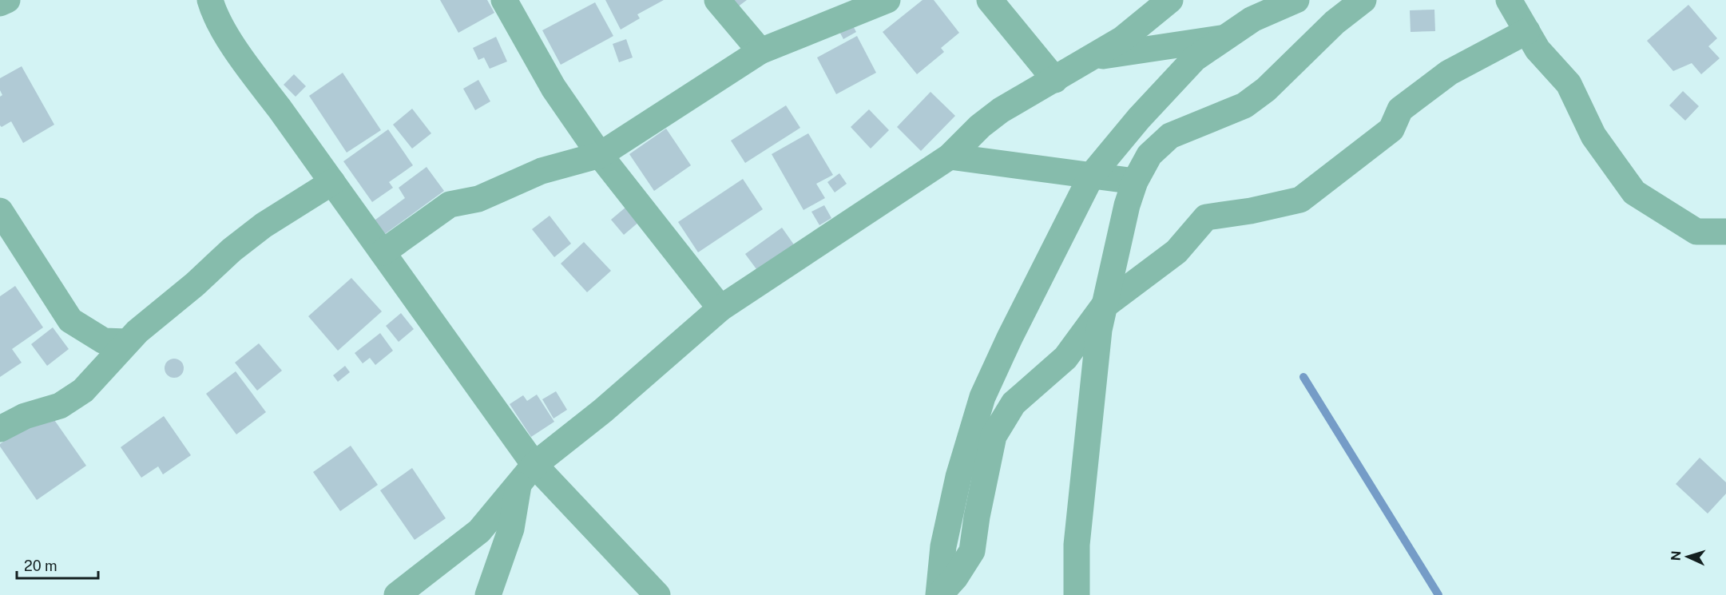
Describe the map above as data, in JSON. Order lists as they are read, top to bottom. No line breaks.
{"scale_bar":"20 m","north":"left"}
